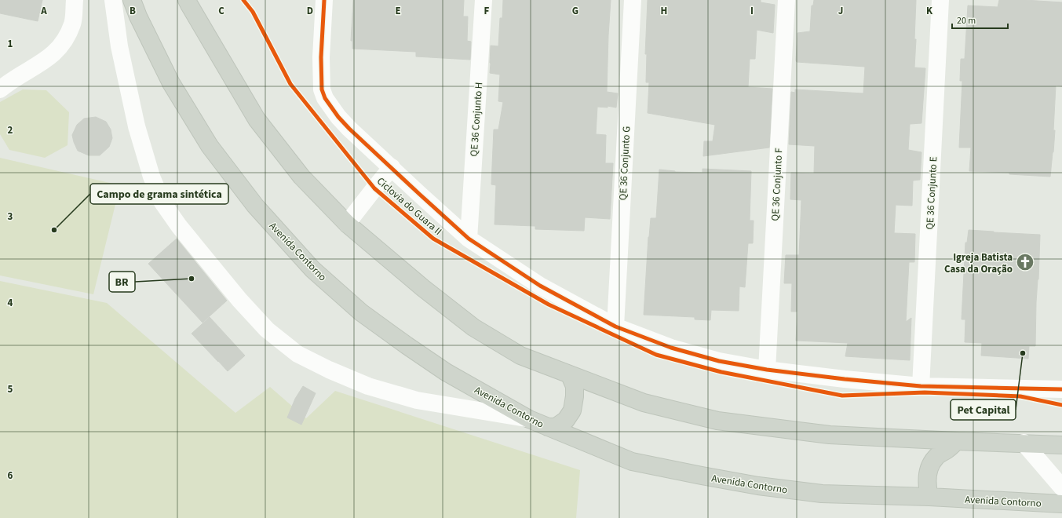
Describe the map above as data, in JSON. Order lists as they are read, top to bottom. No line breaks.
{"streets":{"main road":["Avenida Contorno"],"street":["QE 36 Conjunto H","QE 36 Conjunto G","QE 36 Conjunto F","QE 36 Conjunto E"],"cycle path":["Ciclovia do Guara II"]},"places":{"other":["Campo de grama sintética","BR","Pet Capital"],"church":["Igreja Batista Casa da Oração"]},"scale_bar":"20 m","grid":{"columns":["A","B","C","D","E","F","G","H","I","J","K"],"rows":["1","2","3","4","5","6"]}}
